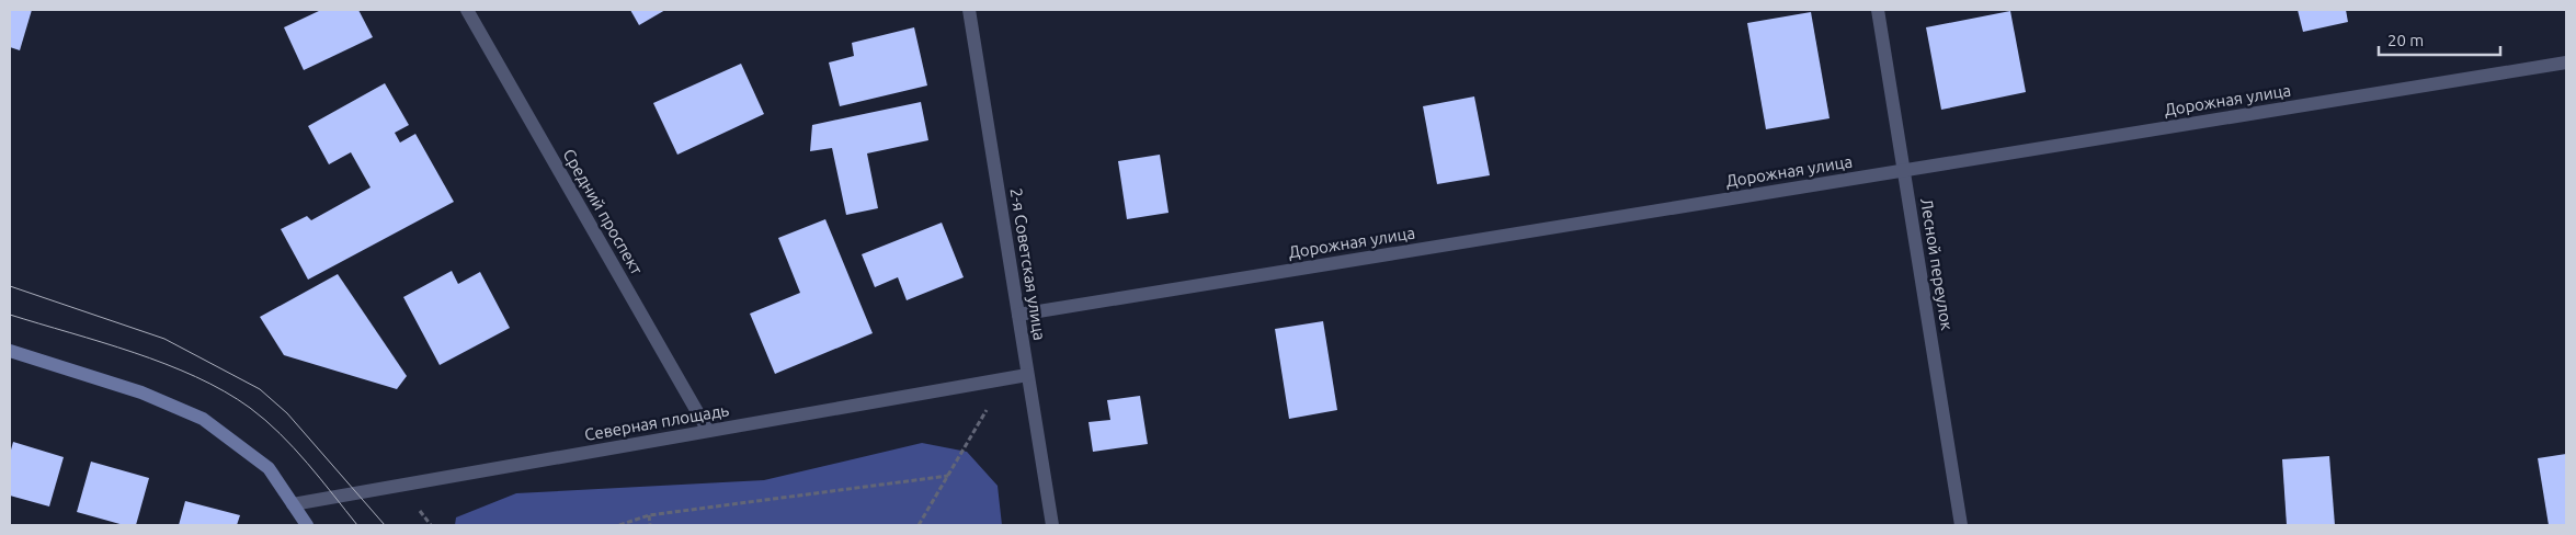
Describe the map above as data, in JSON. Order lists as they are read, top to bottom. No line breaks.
{"streets":{"street":["Дорожная улица","Средний проспект","2-я Советская улица","Лесной переулок","Северная площадь"]},"crossings":[["Дорожная улица","2-я Советская улица"],["Дорожная улица","Лесной переулок"],["Средний проспект","Северная площадь"],["2-я Советская улица","Северная площадь"]],"scale_bar":"20 m"}
